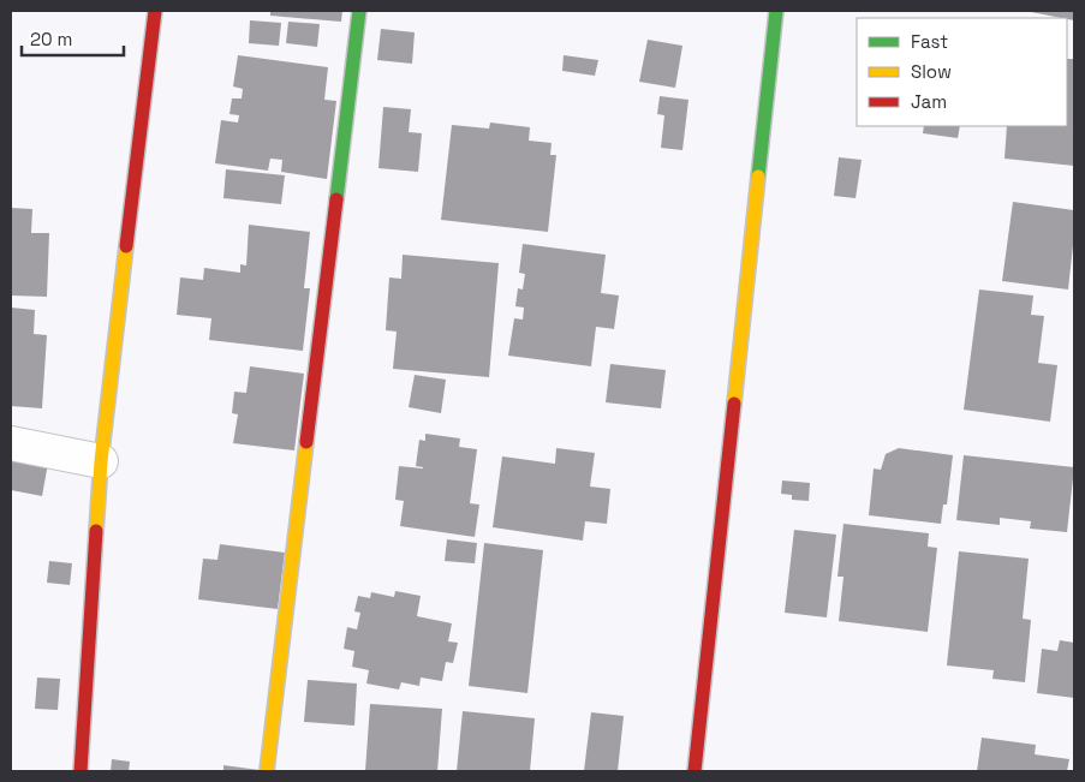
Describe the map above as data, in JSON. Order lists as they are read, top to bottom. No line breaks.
{"legend":["Fast","Slow","Jam"],"scale_bar":"20 m"}
